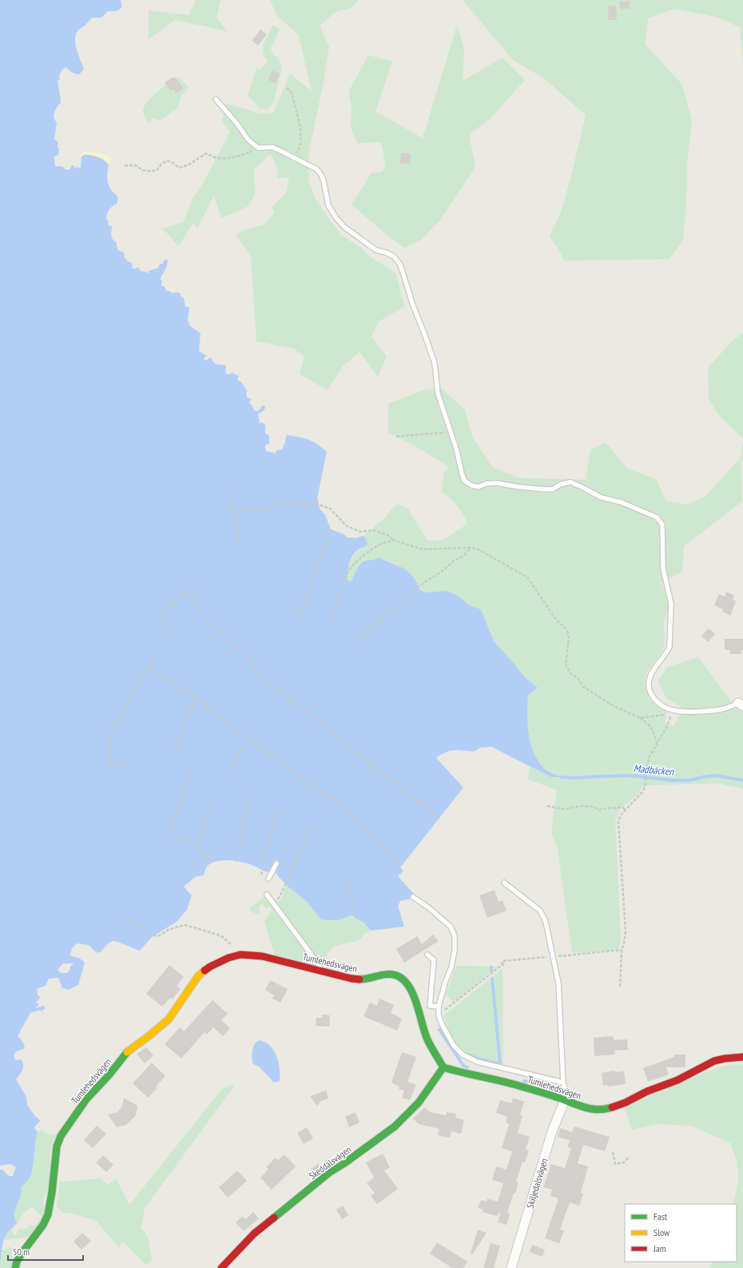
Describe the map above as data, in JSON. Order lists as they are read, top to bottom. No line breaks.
{"streets":{"street":["Tumlehedsvägen","Skeddalsvägen","Skiljedalsvägen"]},"crossings":[["Tumlehedsvägen","Skeddalsvägen"],["Tumlehedsvägen","Skiljedalsvägen"]],"water":["Madbäcken"],"legend":["Fast","Slow","Jam"],"scale_bar":"50 m"}
